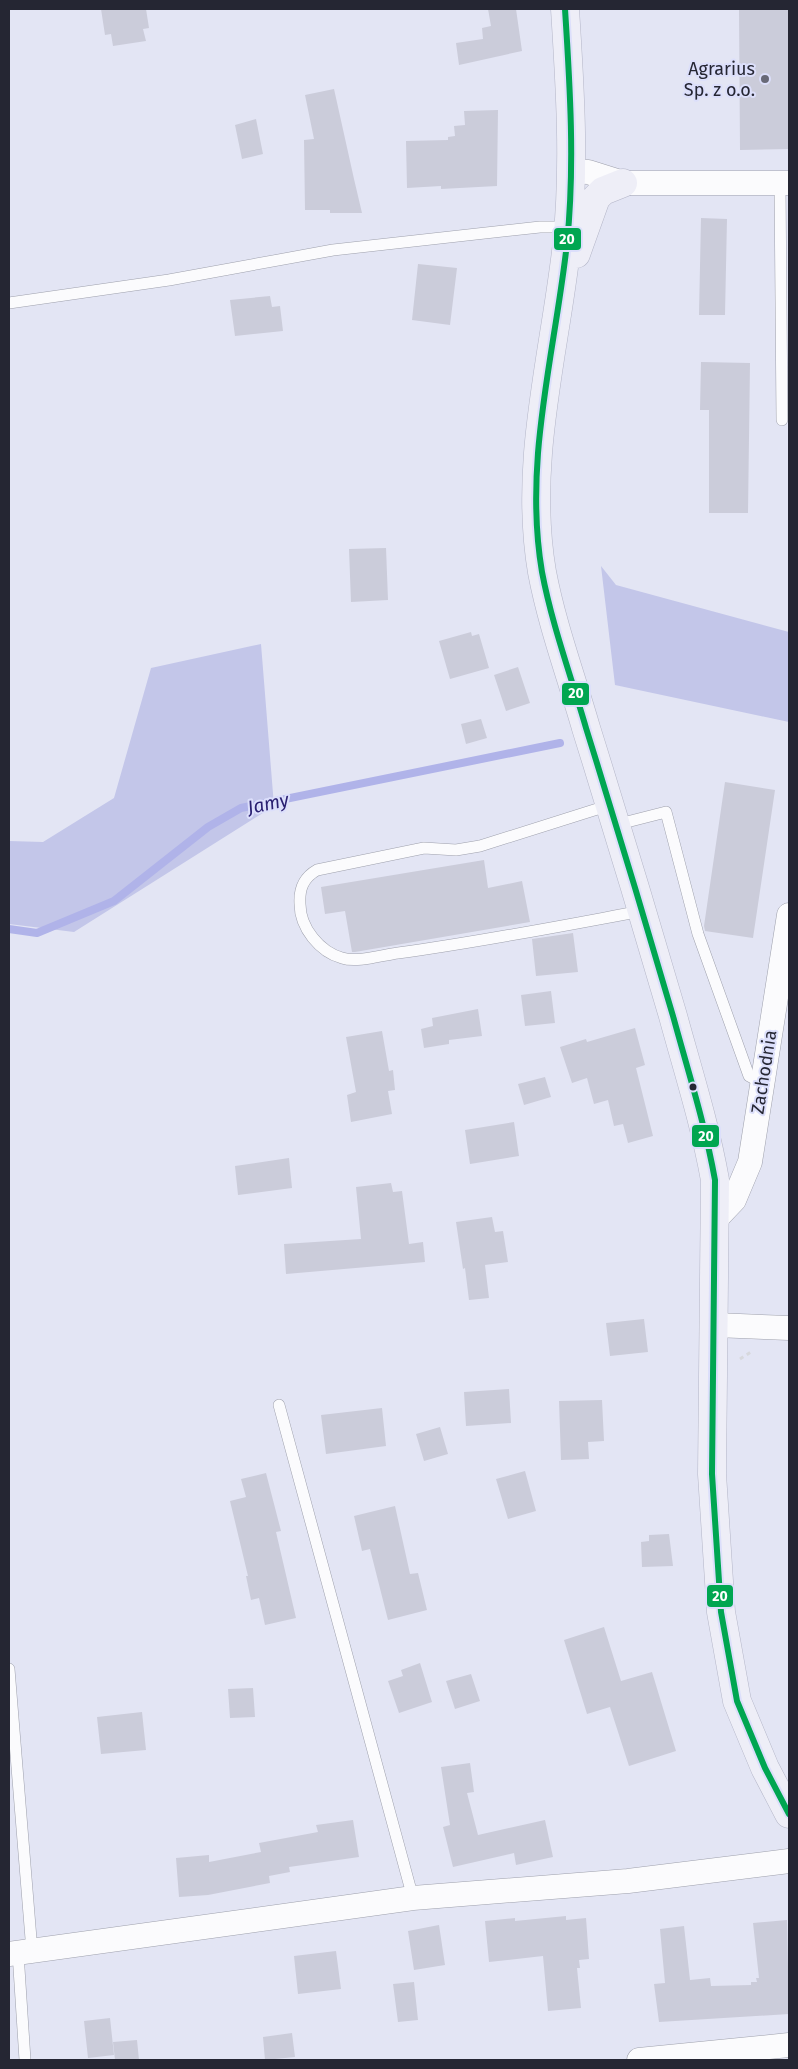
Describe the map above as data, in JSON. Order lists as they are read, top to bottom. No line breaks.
{"streets":{"street":["Zachodnia"]},"water":["Jamy"],"places":["Agrarius Sp. z o.o."],"lines":["transit line 20"]}
